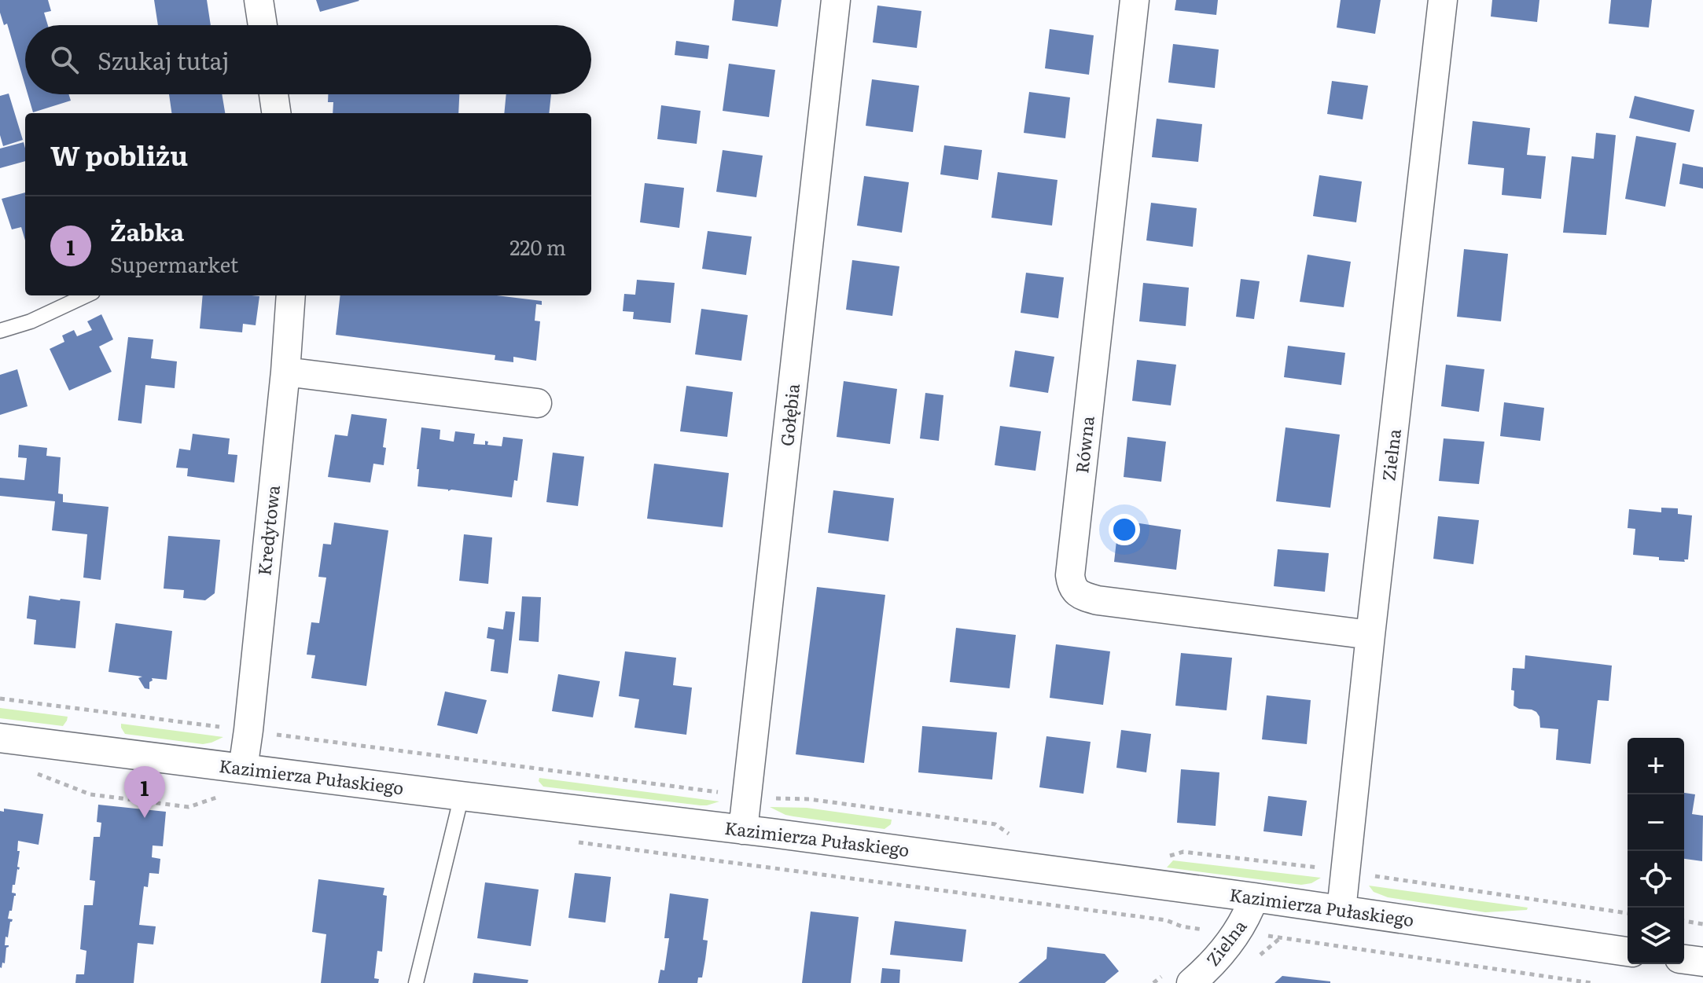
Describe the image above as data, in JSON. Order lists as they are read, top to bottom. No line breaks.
{"streets":{"street":["Gołębia","Równa","Zielna","Kredytowa","Kazimierza Pułaskiego"]},"crossings":[["Gołębia","Kazimierza Pułaskiego"],["Równa","Zielna"],["Zielna","Kazimierza Pułaskiego"],["Kredytowa","Kazimierza Pułaskiego"]],"page":{"search":"Szukaj tutaj","heading":"W pobliżu","list":[{"mark":"1","name":"Żabka","note":"Supermarket","value":"220 m"}],"map_buttons":["+","−"],"pins":"1"}}
